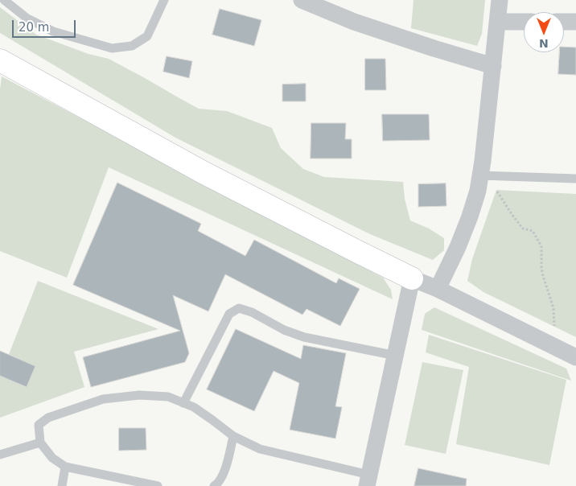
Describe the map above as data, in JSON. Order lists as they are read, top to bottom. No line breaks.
{"scale_bar":"20 m","north":"bottom"}
